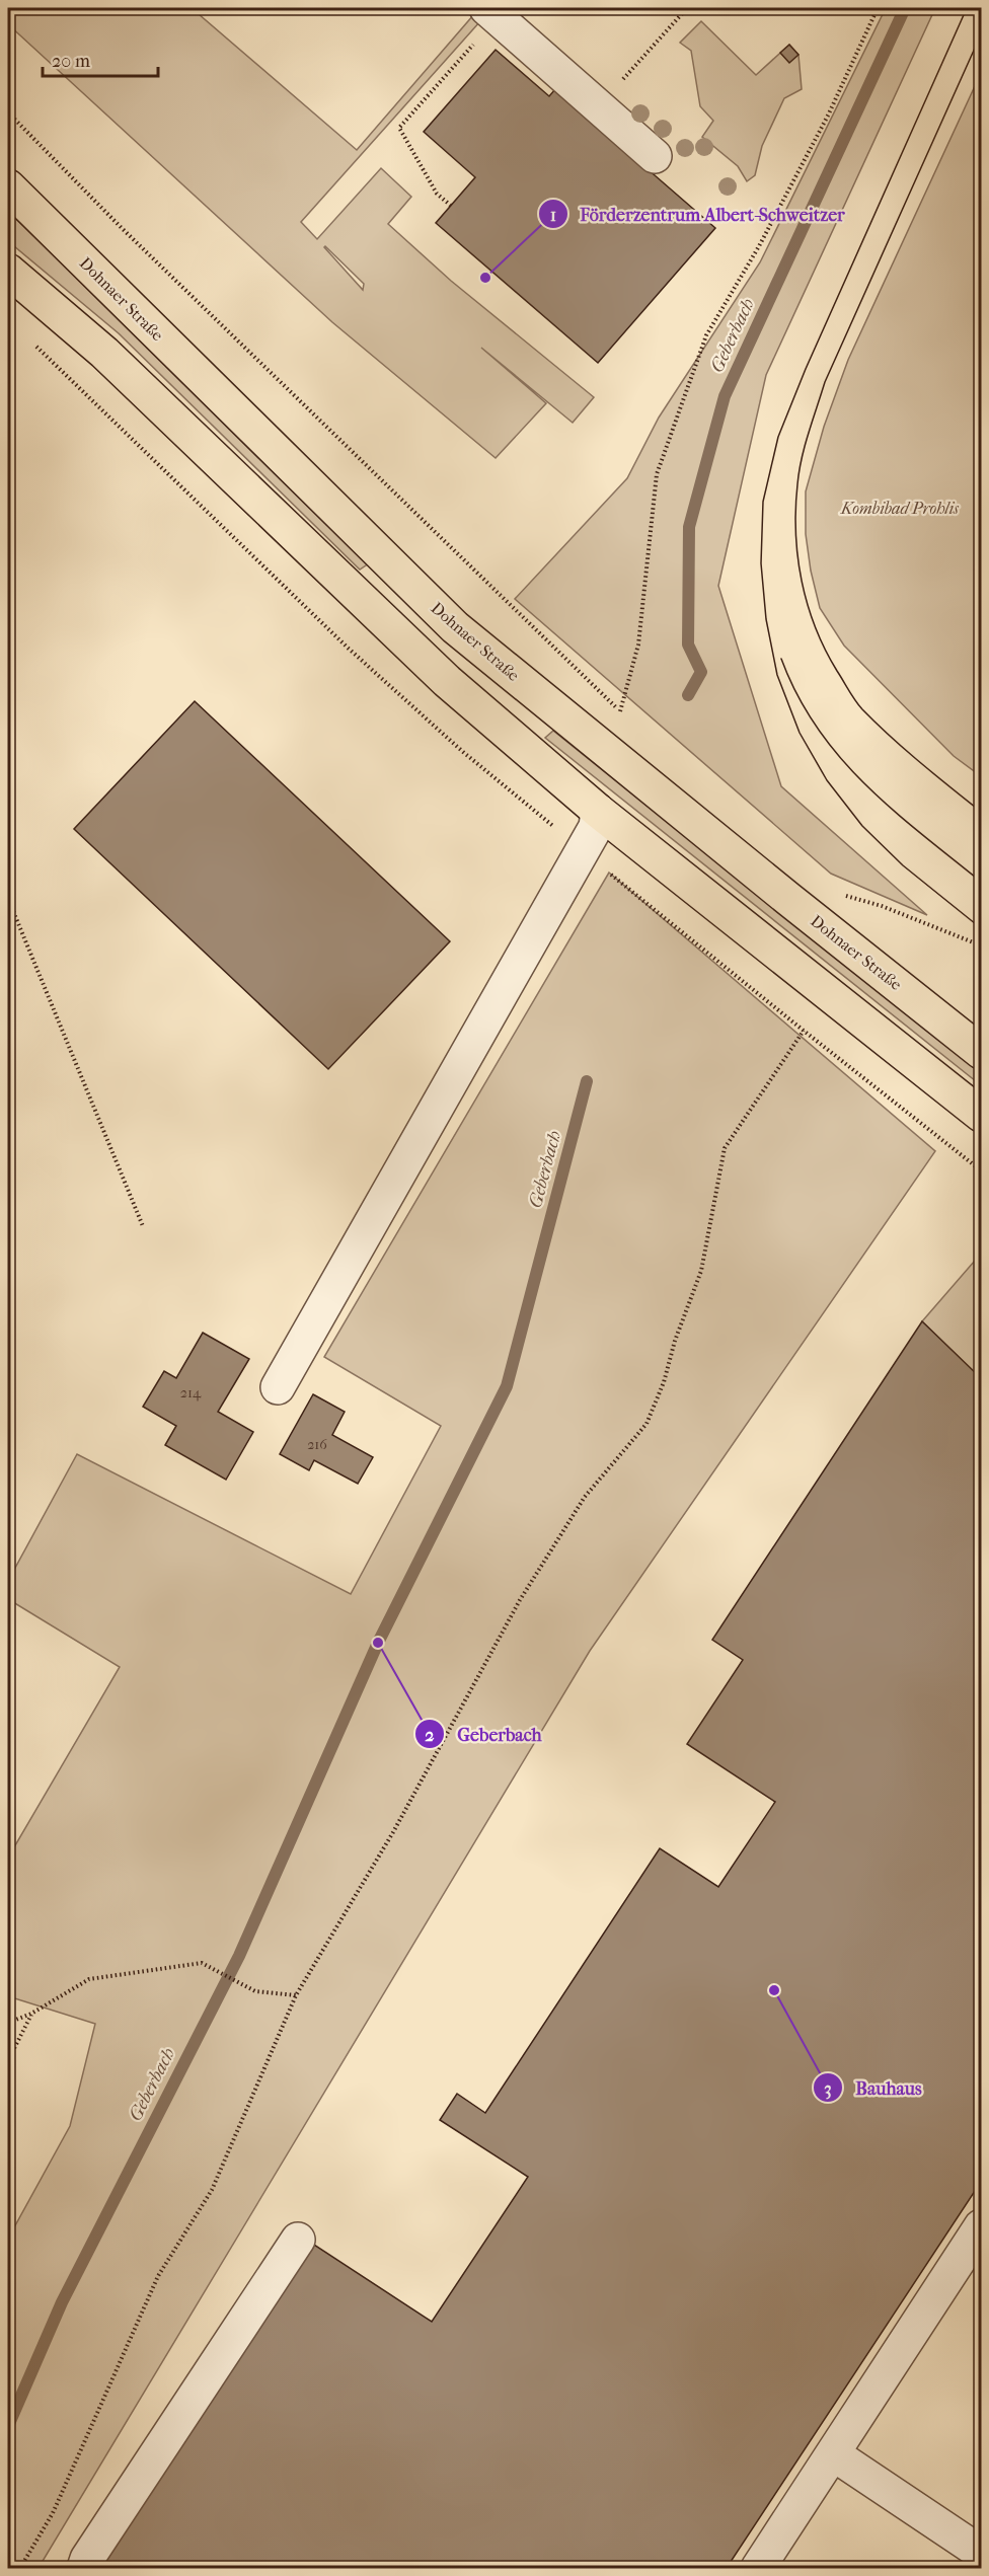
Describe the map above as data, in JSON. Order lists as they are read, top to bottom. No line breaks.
{"streets":{"main road":["Dohnaer Straße"]},"water":["Geberbach"],"parks":["Kombibad Prohlis"],"places":["Förderzentrum Albert-Schweitzer","Geberbach","Bauhaus"],"house_numbers":["214","216"],"scale_bar":"20 m"}
